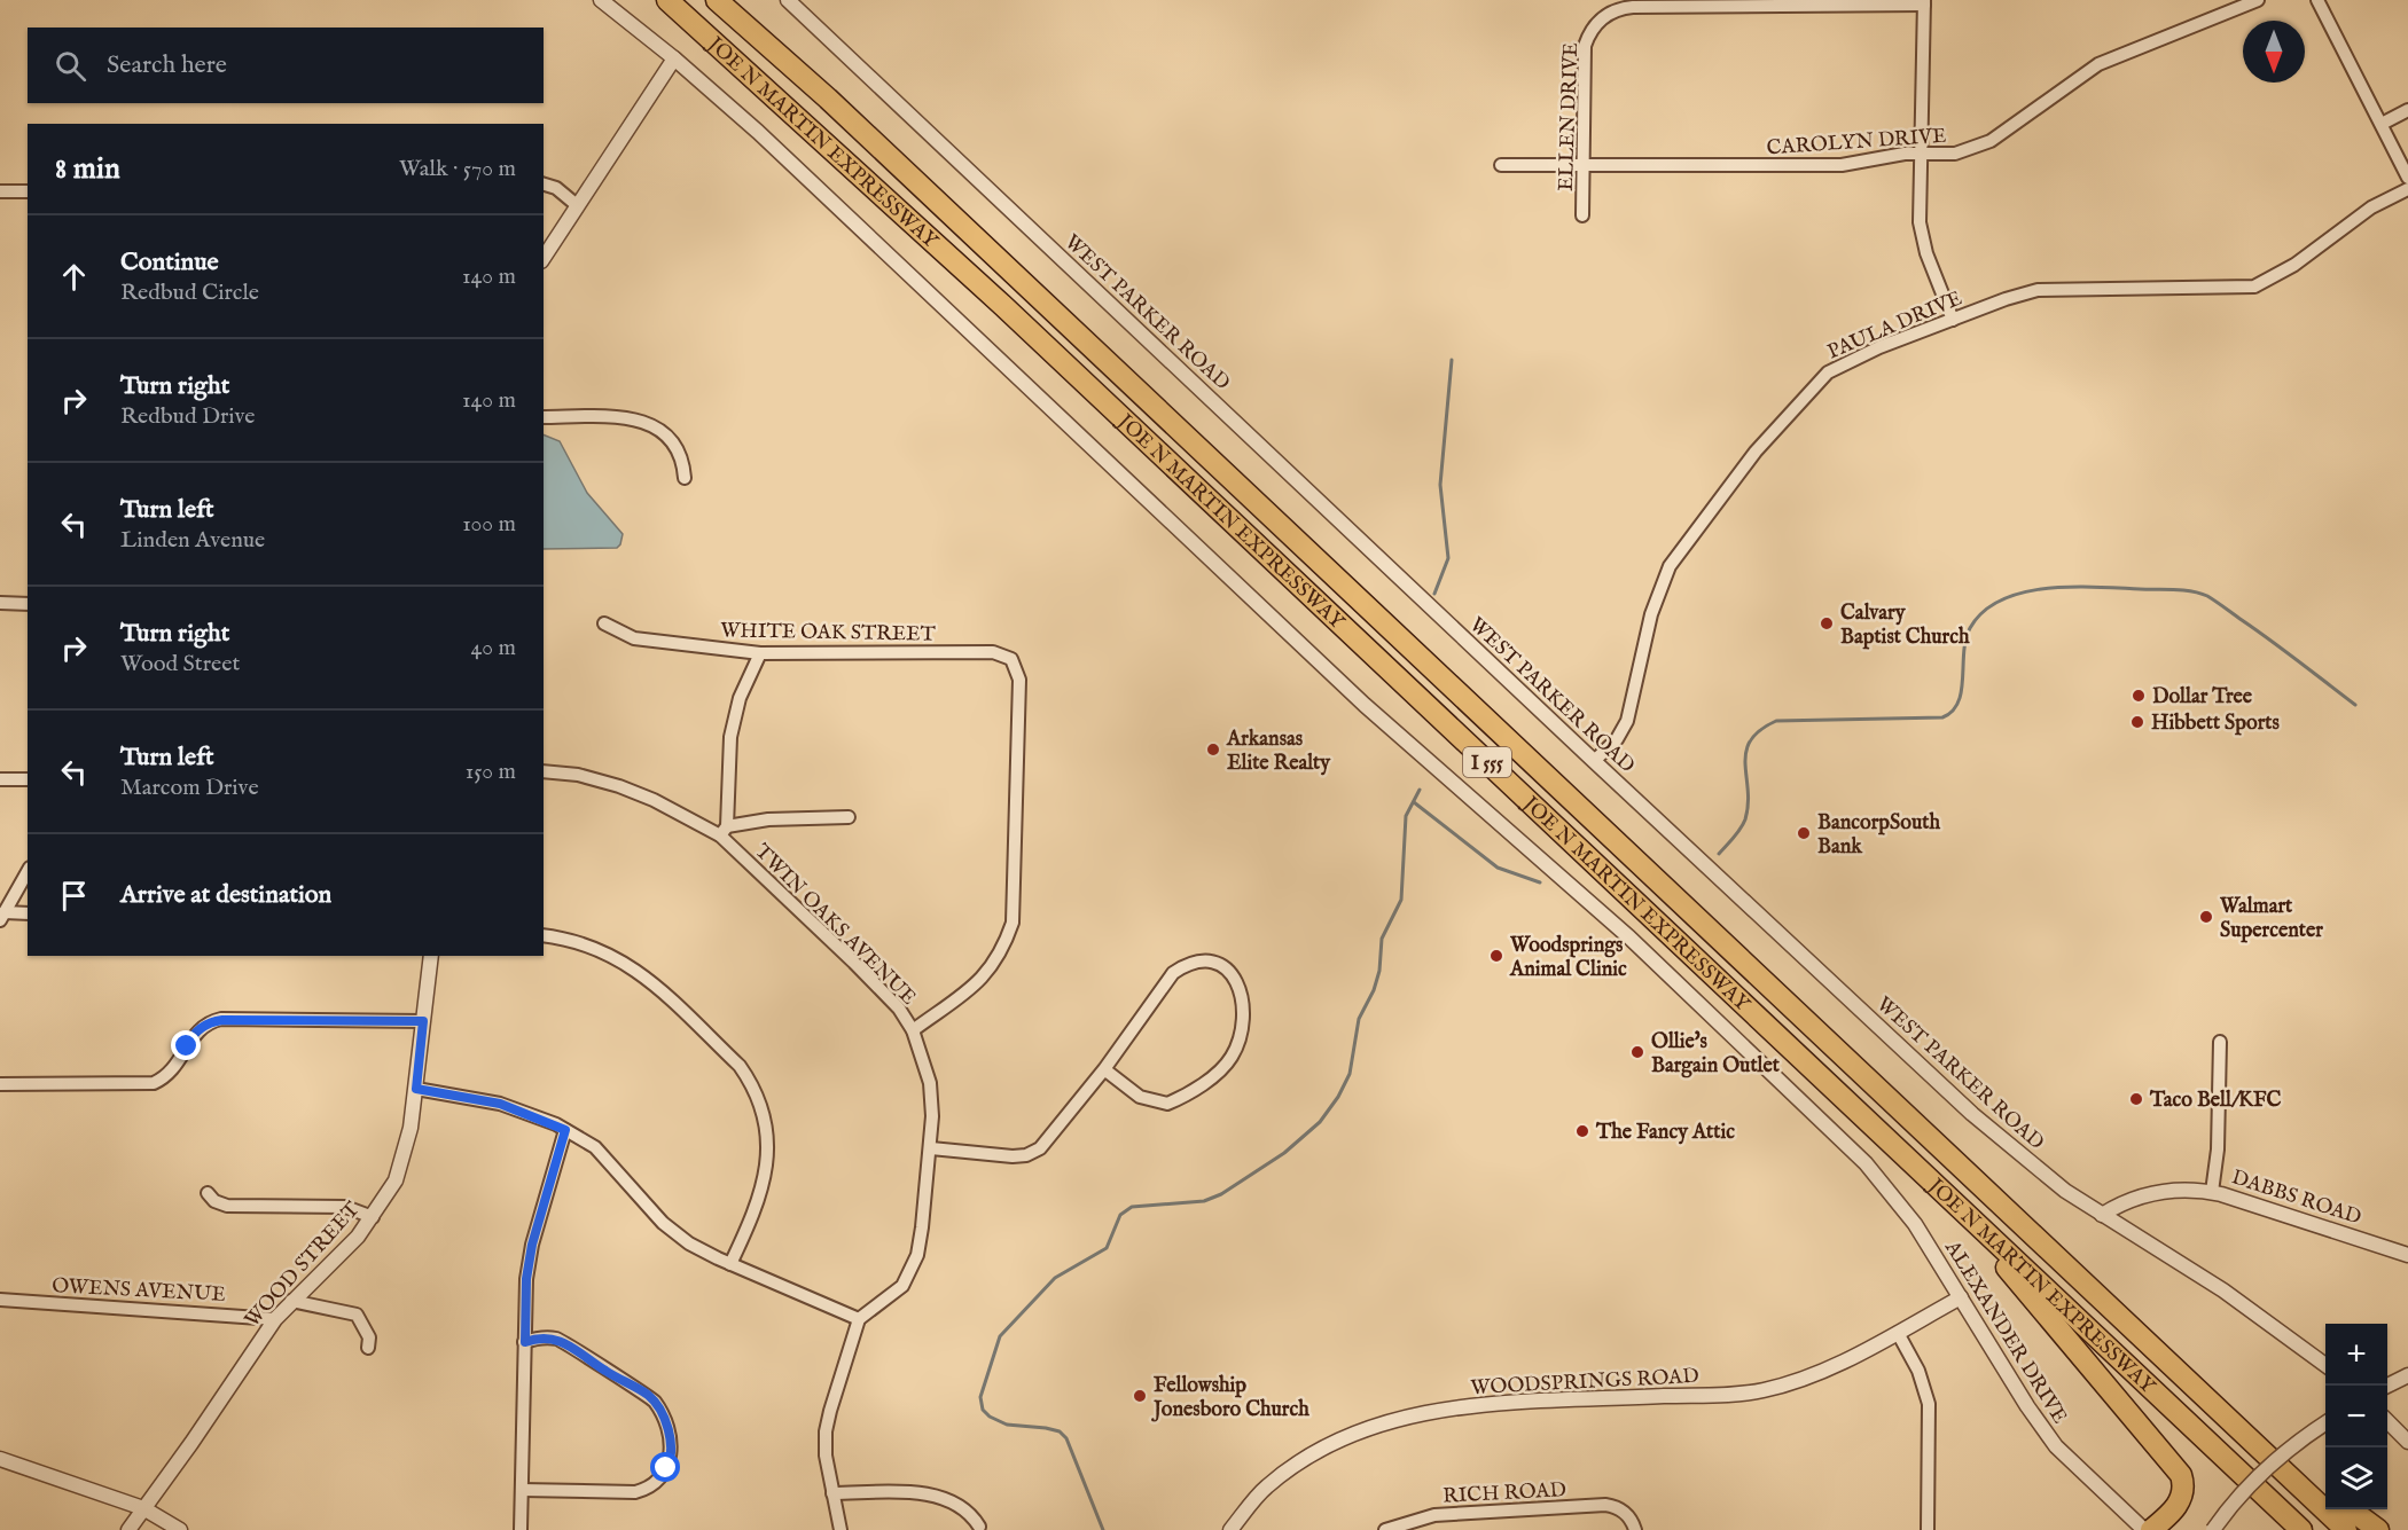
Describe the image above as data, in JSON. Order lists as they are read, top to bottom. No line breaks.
{"streets":{"highway":["JOE N MARTIN EXPRESSWAY","I 555"],"street":["ELLEN DRIVE","CAROLYN DRIVE","WEST PARKER ROAD","PAULA DRIVE","WHITE OAK STREET","TWIN OAKS AVENUE","DABBS ROAD","WOOD STREET","OWENS AVENUE","ALEXANDER DRIVE","WOODSPRINGS ROAD","RICH ROAD"]},"crossings":[["ELLEN DRIVE","CAROLYN DRIVE"],["WEST PARKER ROAD","PAULA DRIVE"],["WEST PARKER ROAD","DABBS ROAD"],["WHITE OAK STREET","TWIN OAKS AVENUE"],["WOOD STREET","OWENS AVENUE"],["ALEXANDER DRIVE","WOODSPRINGS ROAD"]],"places":["Calvary Baptist Church","Dollar Tree","Hibbett Sports","Arkansas Elite Realty","BancorpSouth Bank","Walmart Supercenter","Woodsprings Animal Clinic","Ollie's Bargain Outlet","Taco Bell/KFC","The Fancy Attic","Fellowship Jonesboro Church"],"north":"bottom","page":{"search":"Search here","heading":["8 min","Walk · 570 m"],"list":[["Continue","Redbud Circle","140 m"],["Turn right","Redbud Drive","140 m"],["Turn left","Linden Avenue","100 m"],["Turn right","Wood Street","40 m"],["Turn left","Marcom Drive","150 m"],"Arrive at destination"],"map_buttons":["+","−"]}}
